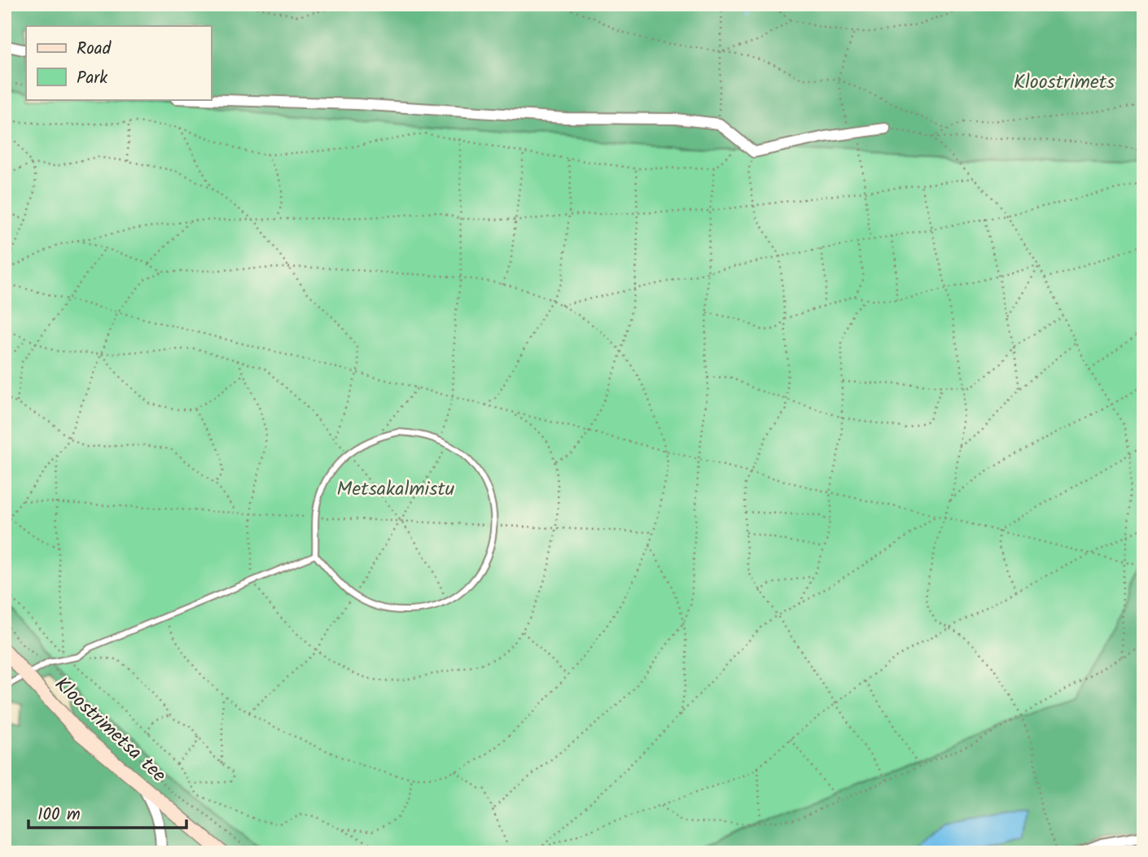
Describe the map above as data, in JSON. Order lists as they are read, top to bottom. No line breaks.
{"streets":{"main road":["Kloostrimetsa tee"]},"parks":["Kloostrimets","Metsakalmistu"],"legend":["Road","Park"],"scale_bar":"100 m"}
